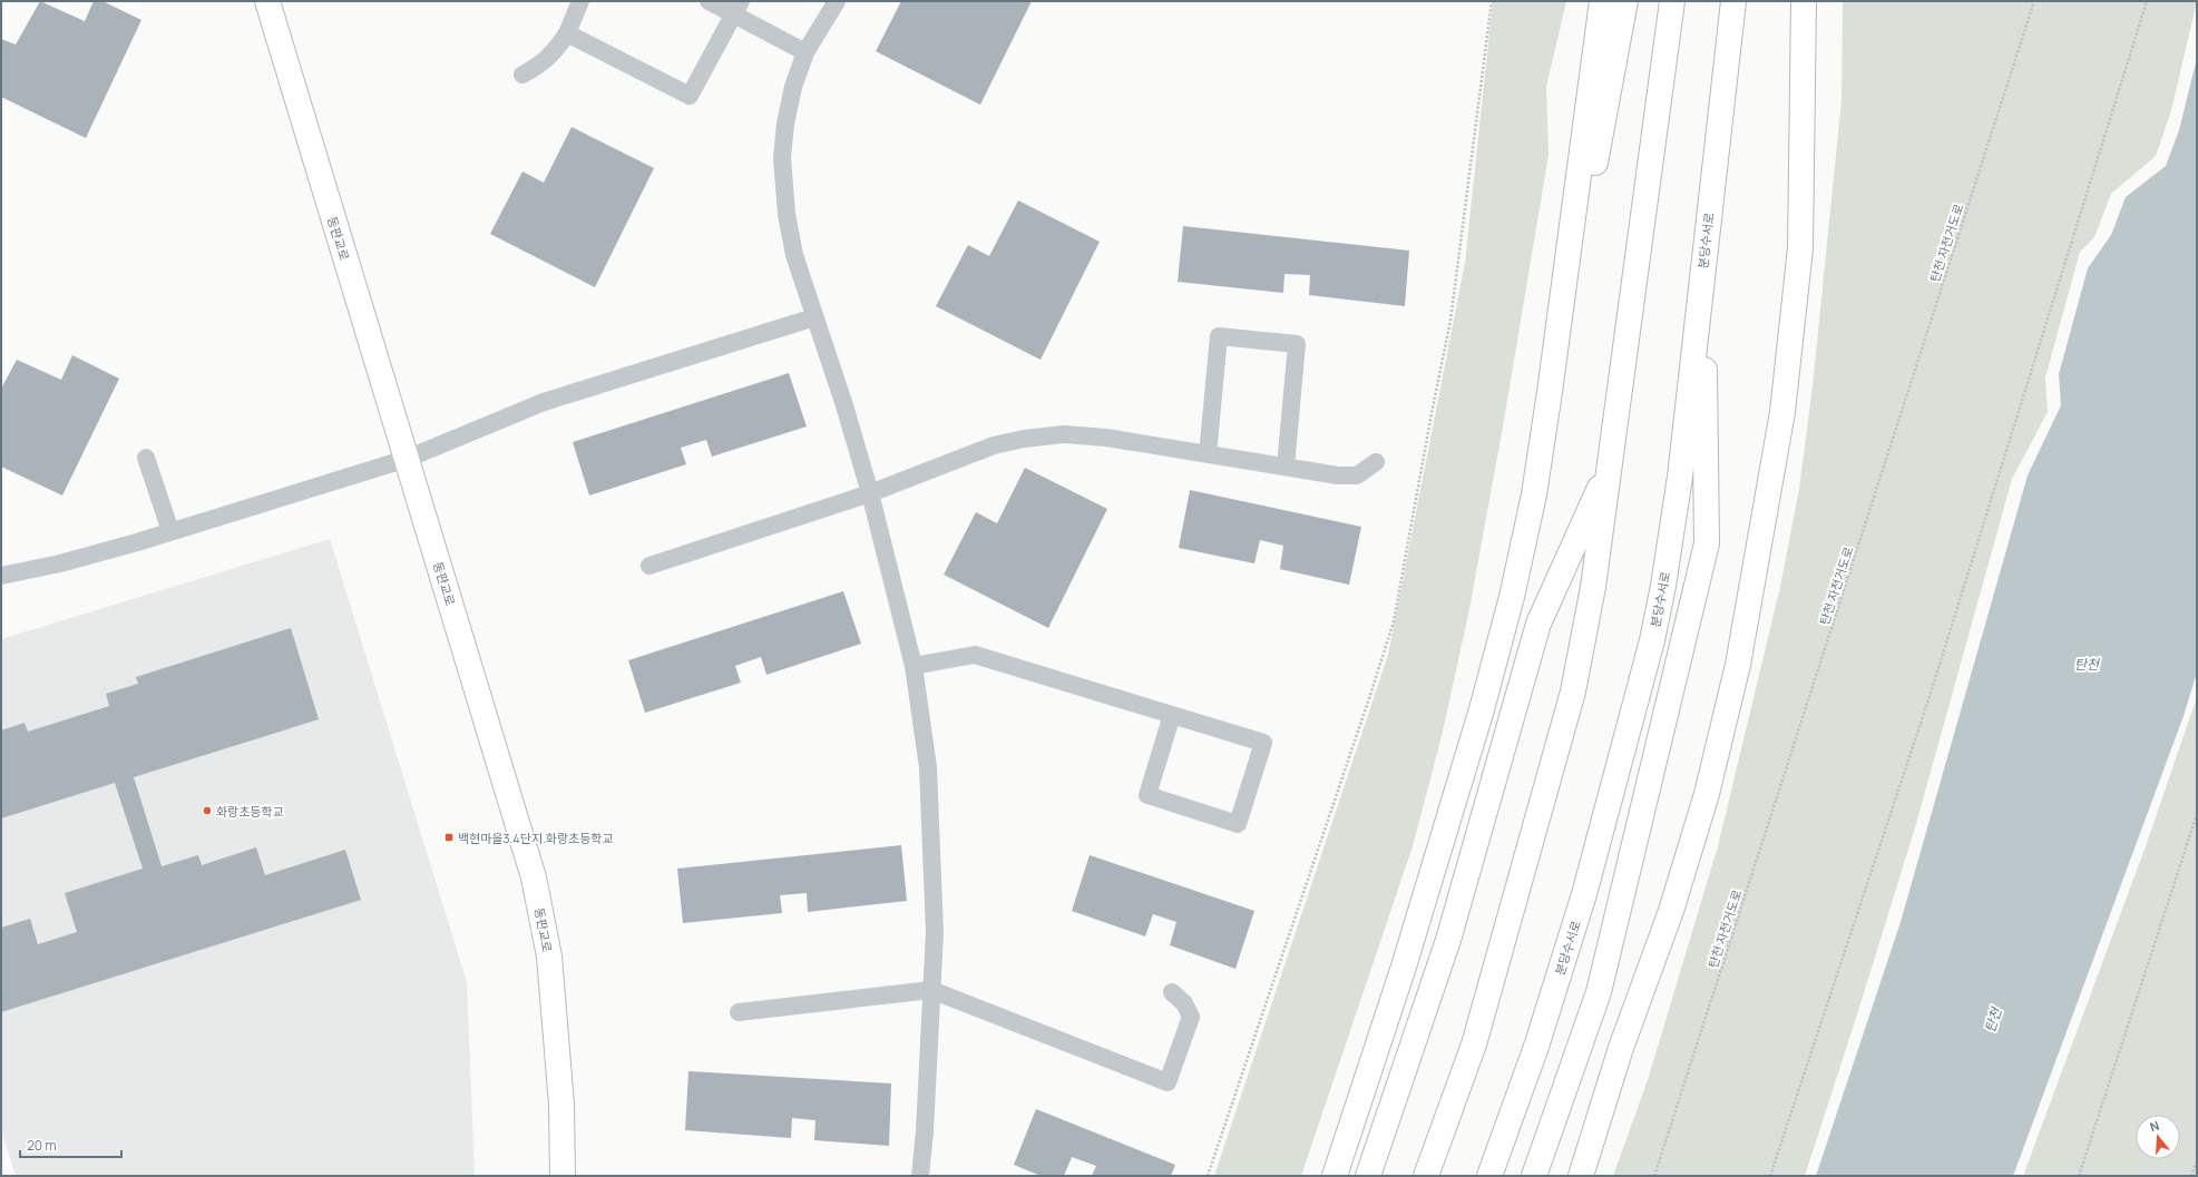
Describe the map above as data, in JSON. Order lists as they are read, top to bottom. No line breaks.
{"streets":{"main road":["동판교로","분당수서로"],"path":["탄천 자전거도로"]},"water":["탄천"],"places":{"other":["화랑초등학교"],"transit":["백현마을3.4단지.화랑초등학교"]},"scale_bar":"20 m","north":"top"}
